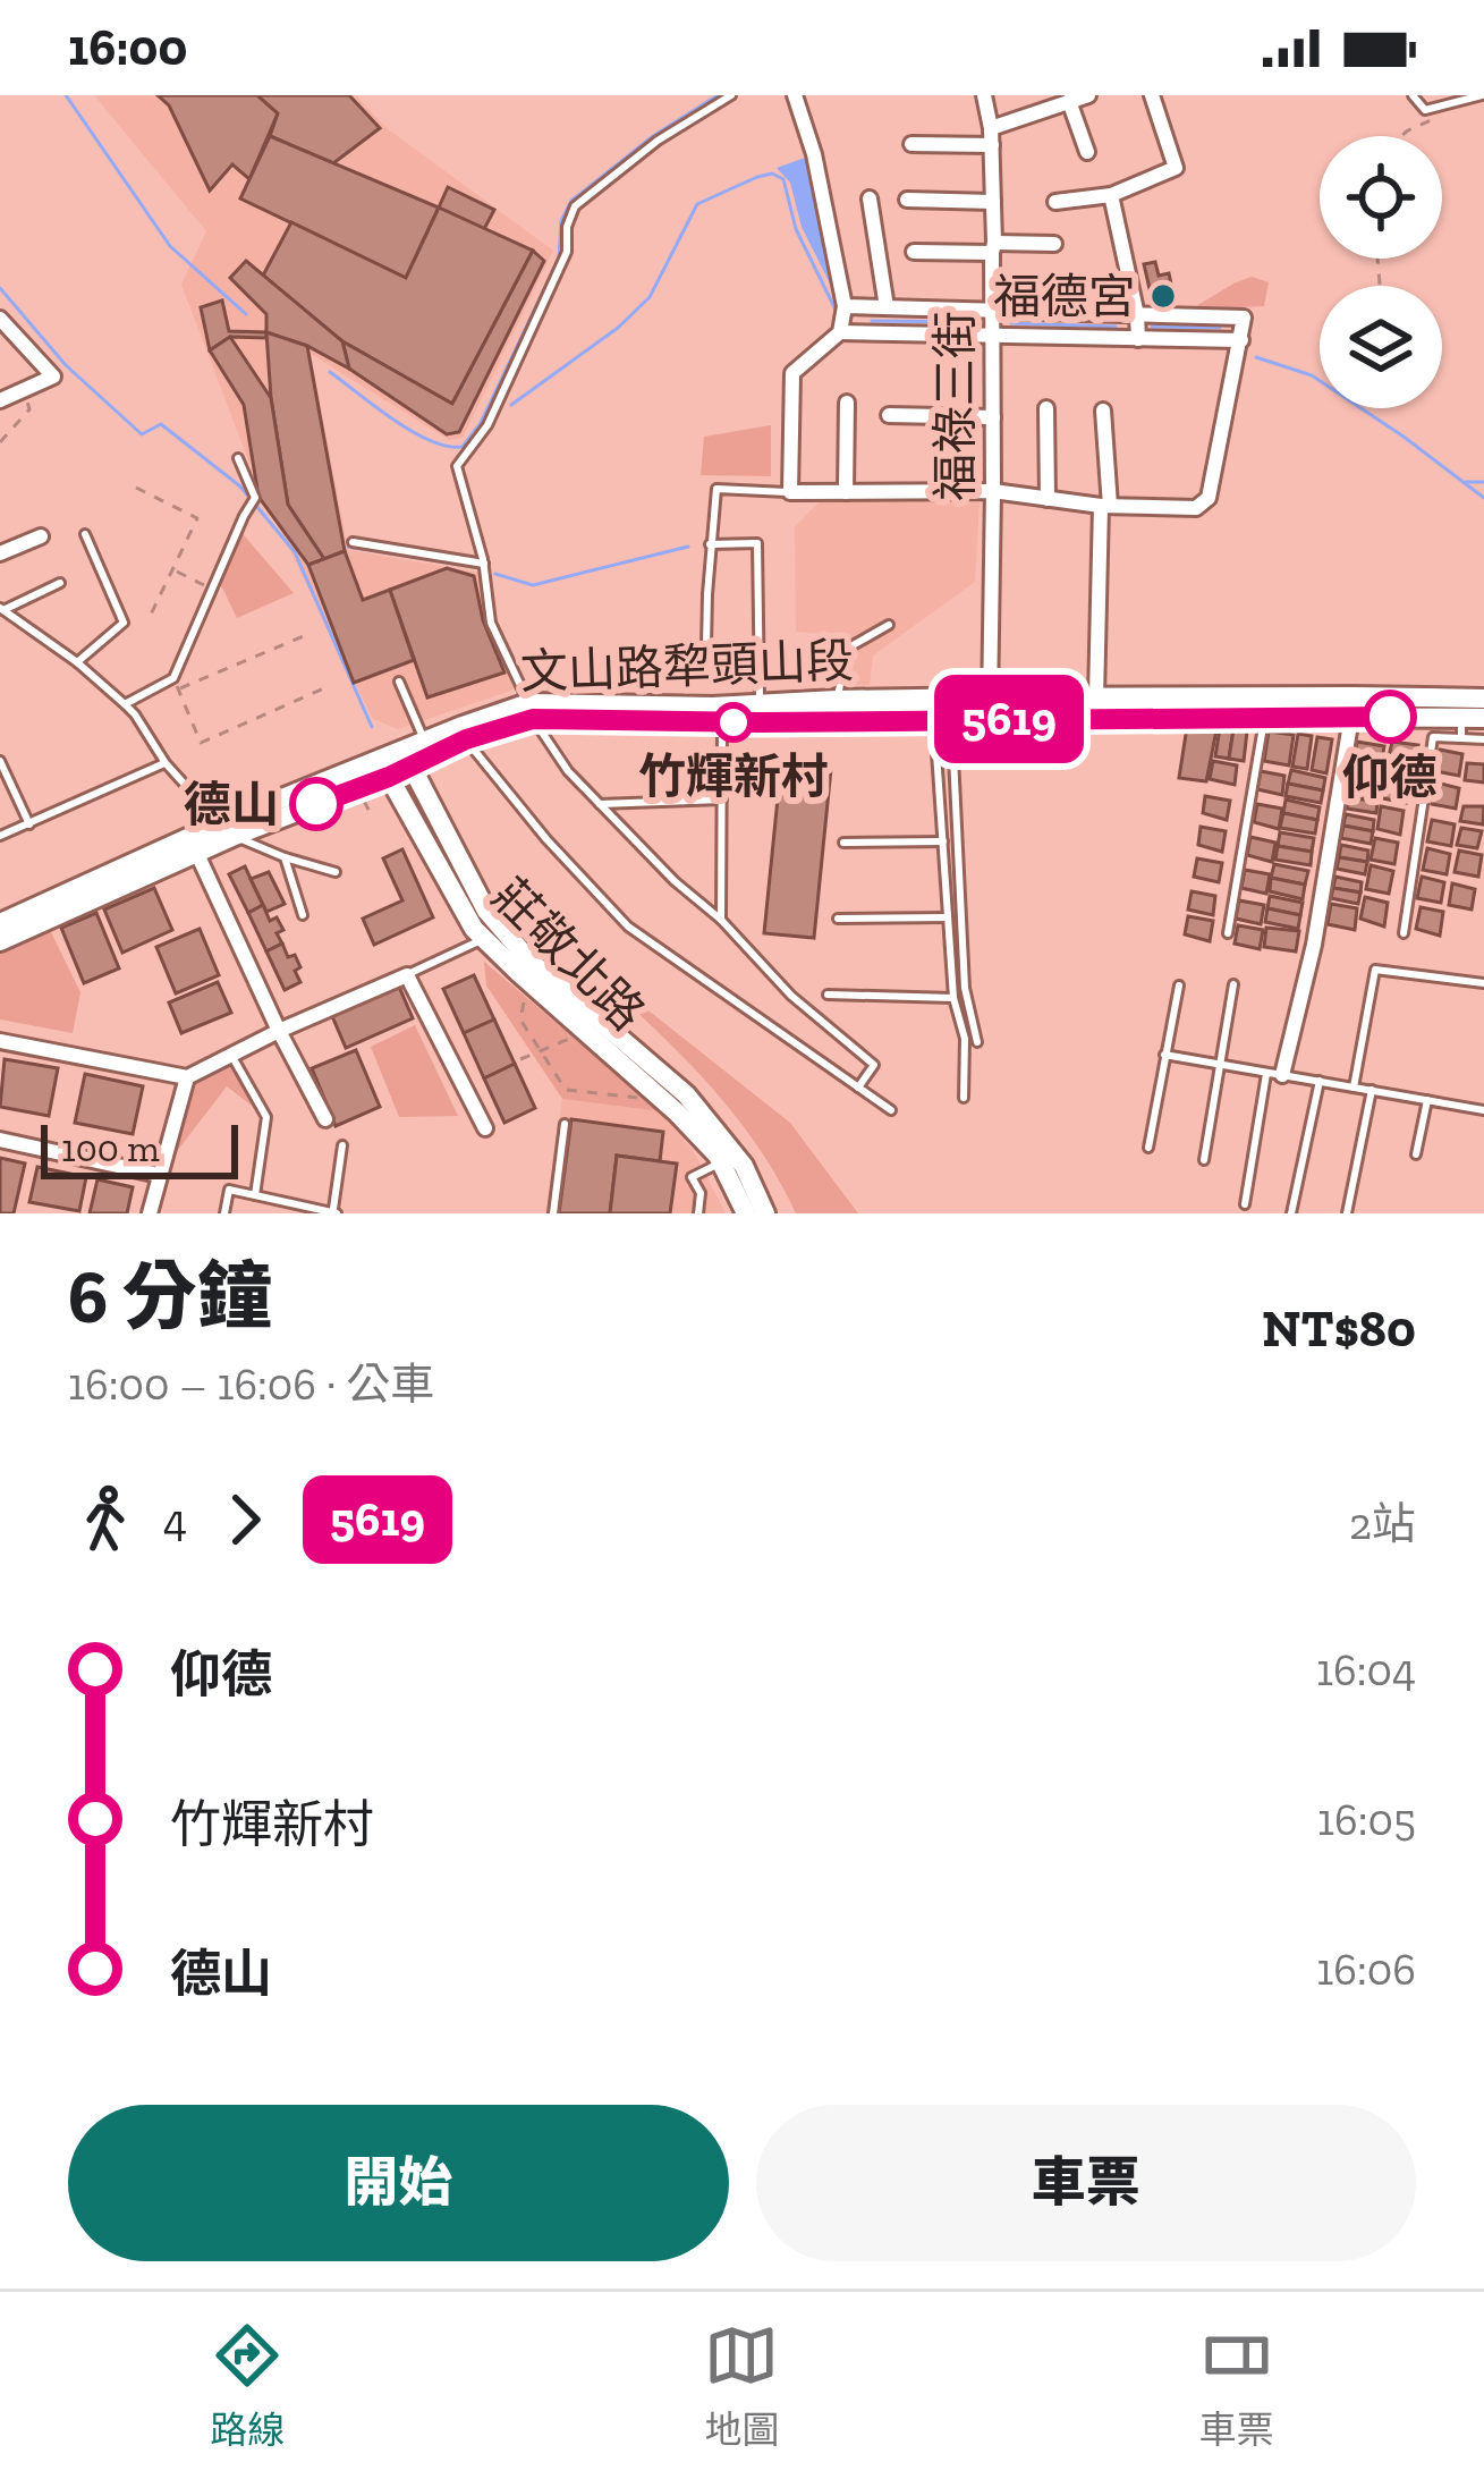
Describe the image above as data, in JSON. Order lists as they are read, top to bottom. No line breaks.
{"streets":{"main road":["文山路犂頭山段","莊敬北路"],"street":["福祿三街"]},"crossings":[["福祿三街","文山路犂頭山段"],["文山路犂頭山段","莊敬北路"]],"places":["福德宮","仰德","竹輝新村","德山"],"lines":["bus line 5619"],"scale_bar":"100 m","page":{"status":"16:00","on_map":"5619","scale":"100 m","heading":["6 分鐘","16:00 – 16:06 · 公車","NT$80"],"legs":["4","5619","2站"],"list":[{"name":"仰德","value":"16:04"},{"name":"竹輝新村","value":"16:05"},{"name":"德山","value":"16:06"}],"buttons":["開始","車票"],"tabs":["路線","地圖","車票"]}}
